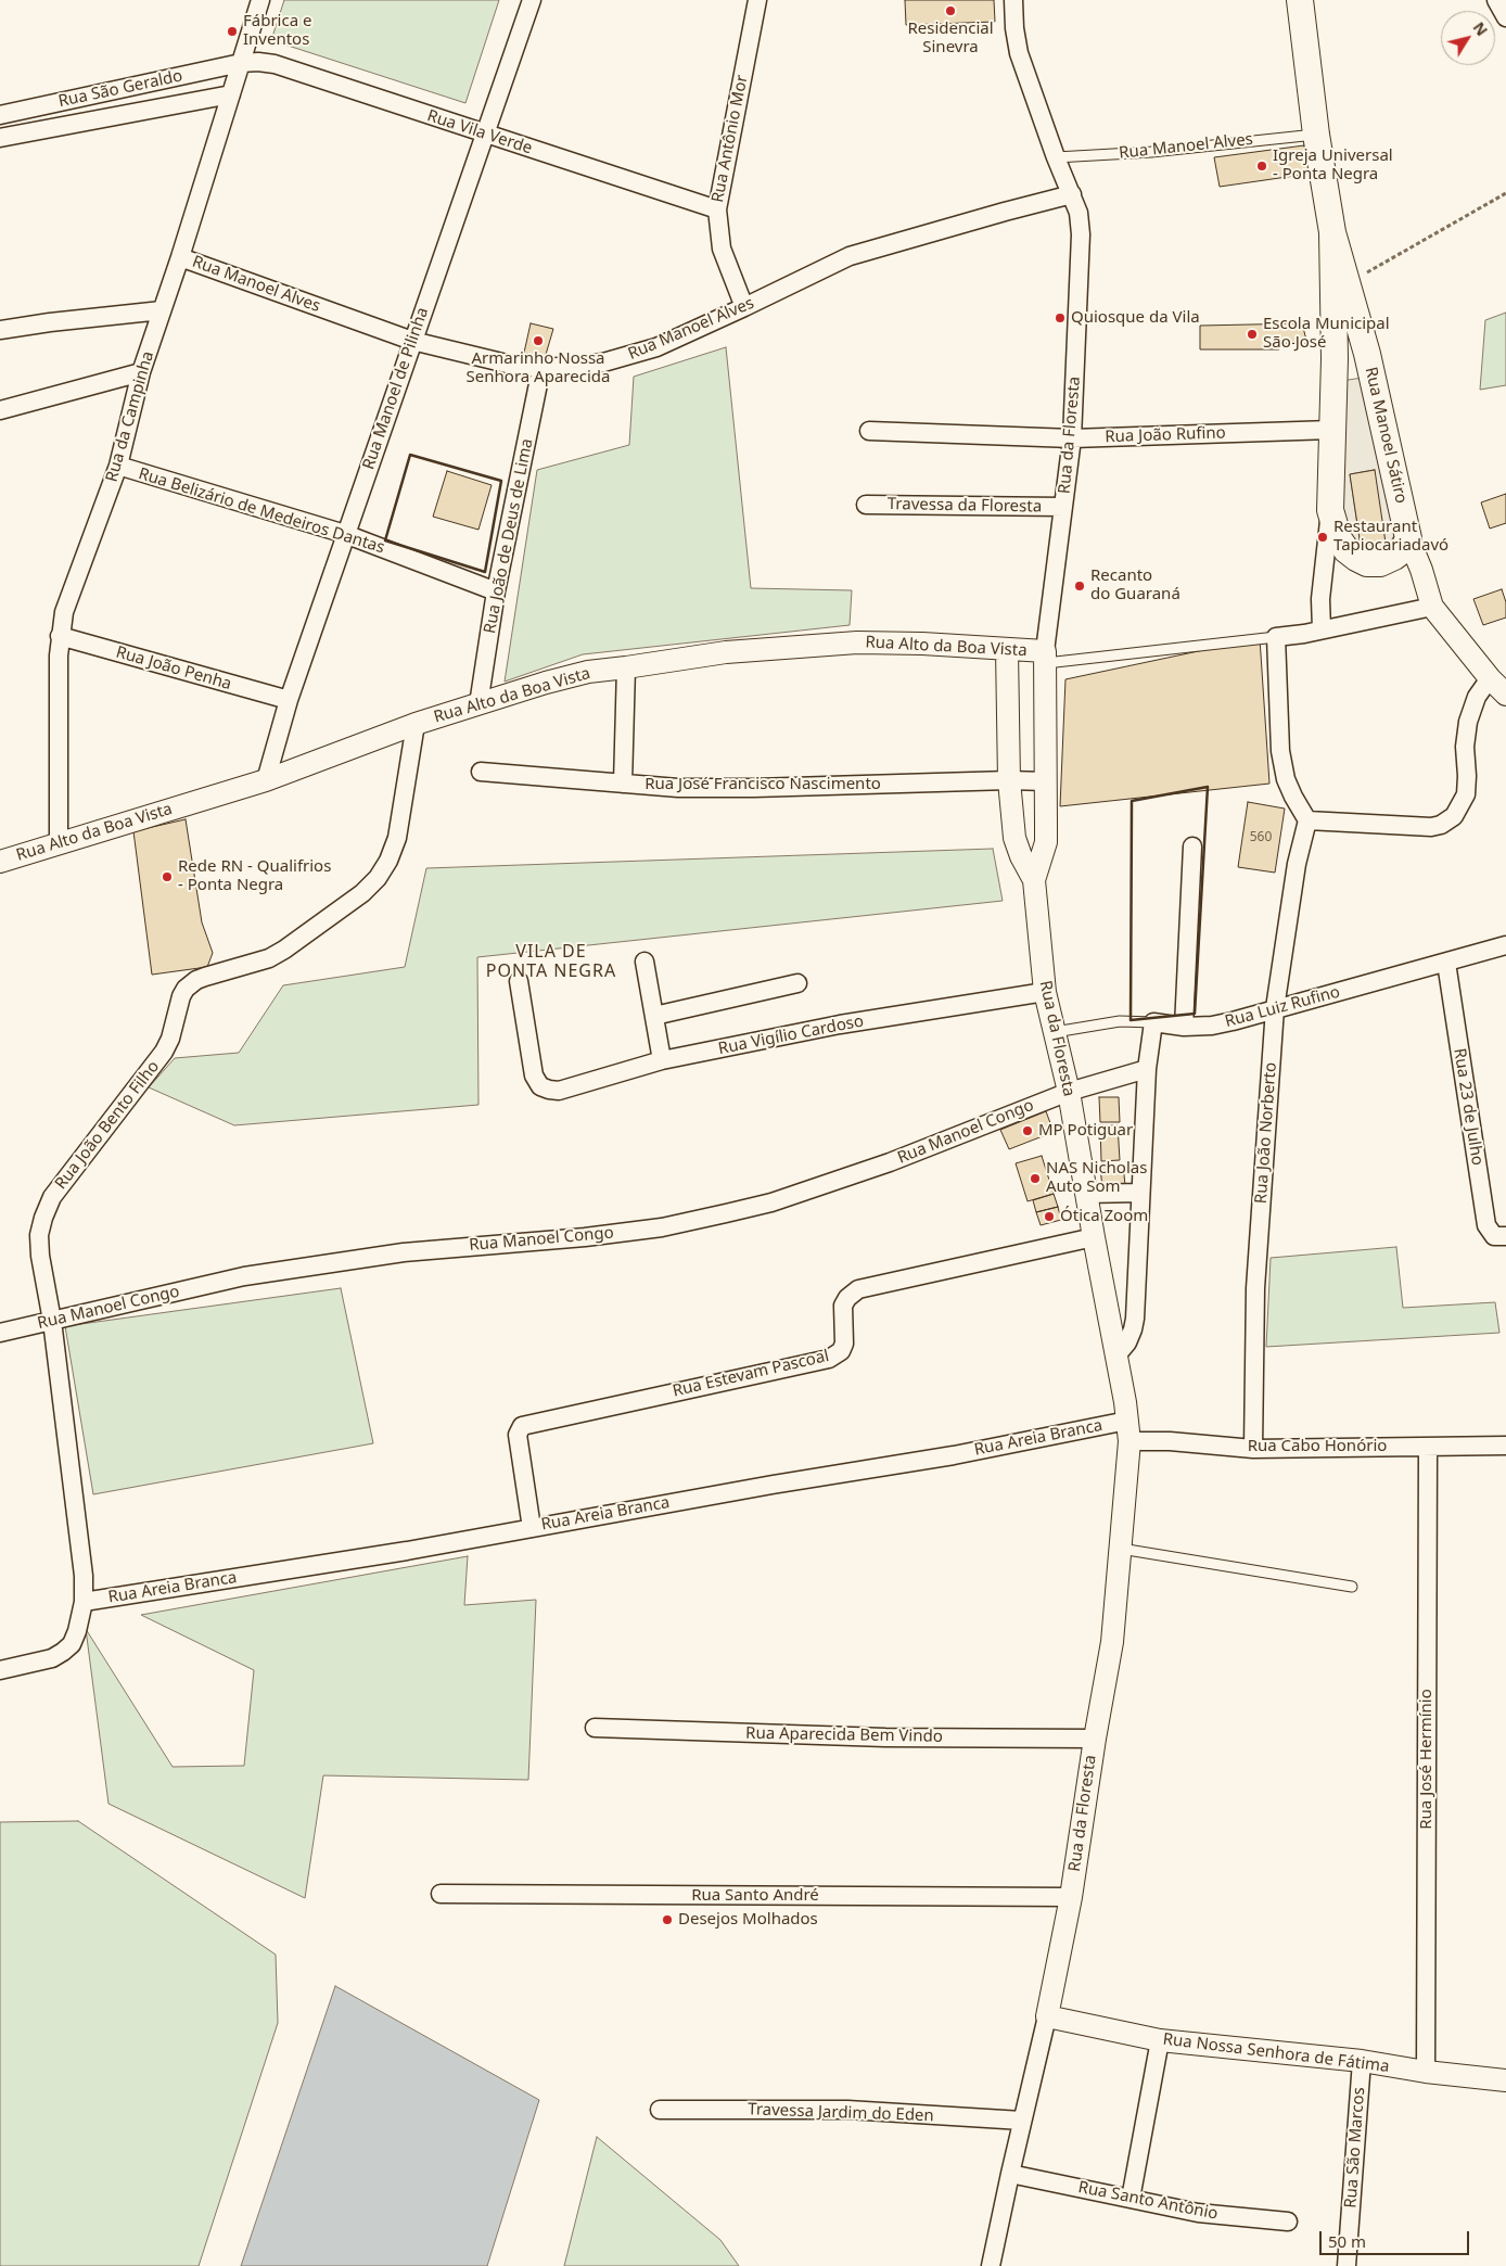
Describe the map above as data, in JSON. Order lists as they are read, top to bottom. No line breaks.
{"streets":{"main road":["Rua Manoel Sátiro"],"street":["Rua São Geraldo","Rua Vila Verde","Rua Antônio Mor","Rua Manoel Alves","Rua Manoel de Pilinha","Rua da Campinha","Rua da Floresta","Rua João Rufino","Travessa da Floresta","Rua Belizário de Medeiros Dantas","Rua João de Deus de Lima","Rua Alto da Boa Vista","Rua João Penha","Rua José Francisco Nascimento","Rua Luiz Rufino","Rua Vigílio Cardoso","Rua 23 de Julho","Rua João Bento Filho","Rua Manoel Congo","Rua João Norberto","Rua Estevam Pascoal","Rua Areia Branca","Rua Cabo Honório","Rua Aparecida Bem Vindo","Rua José Hermínio","Rua Santo André","Rua Nossa Senhora de Fátima","Travessa Jardim do Eden","Rua São Marcos","Rua Santo Antônio"]},"crossings":[["Rua São Geraldo","Rua Vila Verde"],["Rua São Geraldo","Rua da Campinha"],["Rua Vila Verde","Rua Antônio Mor"],["Rua Vila Verde","Rua Manoel de Pilinha"],["Rua Vila Verde","Rua da Campinha"],["Rua Antônio Mor","Rua Manoel Alves"],["Rua Manoel Alves","Rua Manoel de Pilinha"],["Rua Manoel Alves","Rua da Campinha"],["Rua Manoel Alves","Rua da Floresta"],["Rua Manoel Alves","Rua João de Deus de Lima"],["Rua Manoel de Pilinha","Rua Belizário de Medeiros Dantas"],["Rua Manoel de Pilinha","Rua Alto da Boa Vista"],["Rua Manoel de Pilinha","Rua João Penha"],["Rua da Campinha","Rua Belizário de Medeiros Dantas"],["Rua da Campinha","Rua Alto da Boa Vista"],["Rua da Campinha","Rua João Penha"],["Rua da Floresta","Rua João Rufino"],["Rua da Floresta","Travessa da Floresta"],["Rua da Floresta","Rua Alto da Boa Vista"],["Rua da Floresta","Rua José Francisco Nascimento"],["Rua da Floresta","Rua Luiz Rufino"],["Rua da Floresta","Rua Vigílio Cardoso"],["Rua da Floresta","Rua Manoel Congo"],["Rua da Floresta","Rua Estevam Pascoal"],["Rua da Floresta","Rua Areia Branca"],["Rua da Floresta","Rua Cabo Honório"],["Rua da Floresta","Rua Aparecida Bem Vindo"],["Rua da Floresta","Rua Santo André"],["Rua da Floresta","Rua Nossa Senhora de Fátima"],["Rua da Floresta","Travessa Jardim do Eden"],["Rua da Floresta","Rua Santo Antônio"],["Rua Belizário de Medeiros Dantas","Rua João de Deus de Lima"],["Rua João de Deus de Lima","Rua Alto da Boa Vista"],["Rua Alto da Boa Vista","Rua João Bento Filho"],["Rua Luiz Rufino","Rua 23 de Julho"],["Rua Luiz Rufino","Rua João Norberto"],["Rua João Bento Filho","Rua Manoel Congo"],["Rua João Bento Filho","Rua Areia Branca"],["Rua João Norberto","Rua Cabo Honório"],["Rua Estevam Pascoal","Rua Areia Branca"],["Rua Areia Branca","Rua Cabo Honório"],["Rua Cabo Honório","Rua José Hermínio"],["Rua José Hermínio","Rua Nossa Senhora de Fátima"],["Rua Nossa Senhora de Fátima","Rua São Marcos"]],"districts":["VILA DE PONTA NEGRA"],"places":["Residencial Sinevra","Fábrica e Inventos","Igreja Universal - Ponta Negra","Quiosque da Vila","Escola Municipal São José","Armarinho Nossa Senhora Aparecida","Restaurant Tapiocariadavó","Recanto do Guaraná","Rede RN - Qualifrios - Ponta Negra","MP Potiguar","NAS Nicholas Auto Som","Ótica Zoom","Desejos Molhados"],"house_numbers":["560"],"scale_bar":"50 m","north":"top right"}
